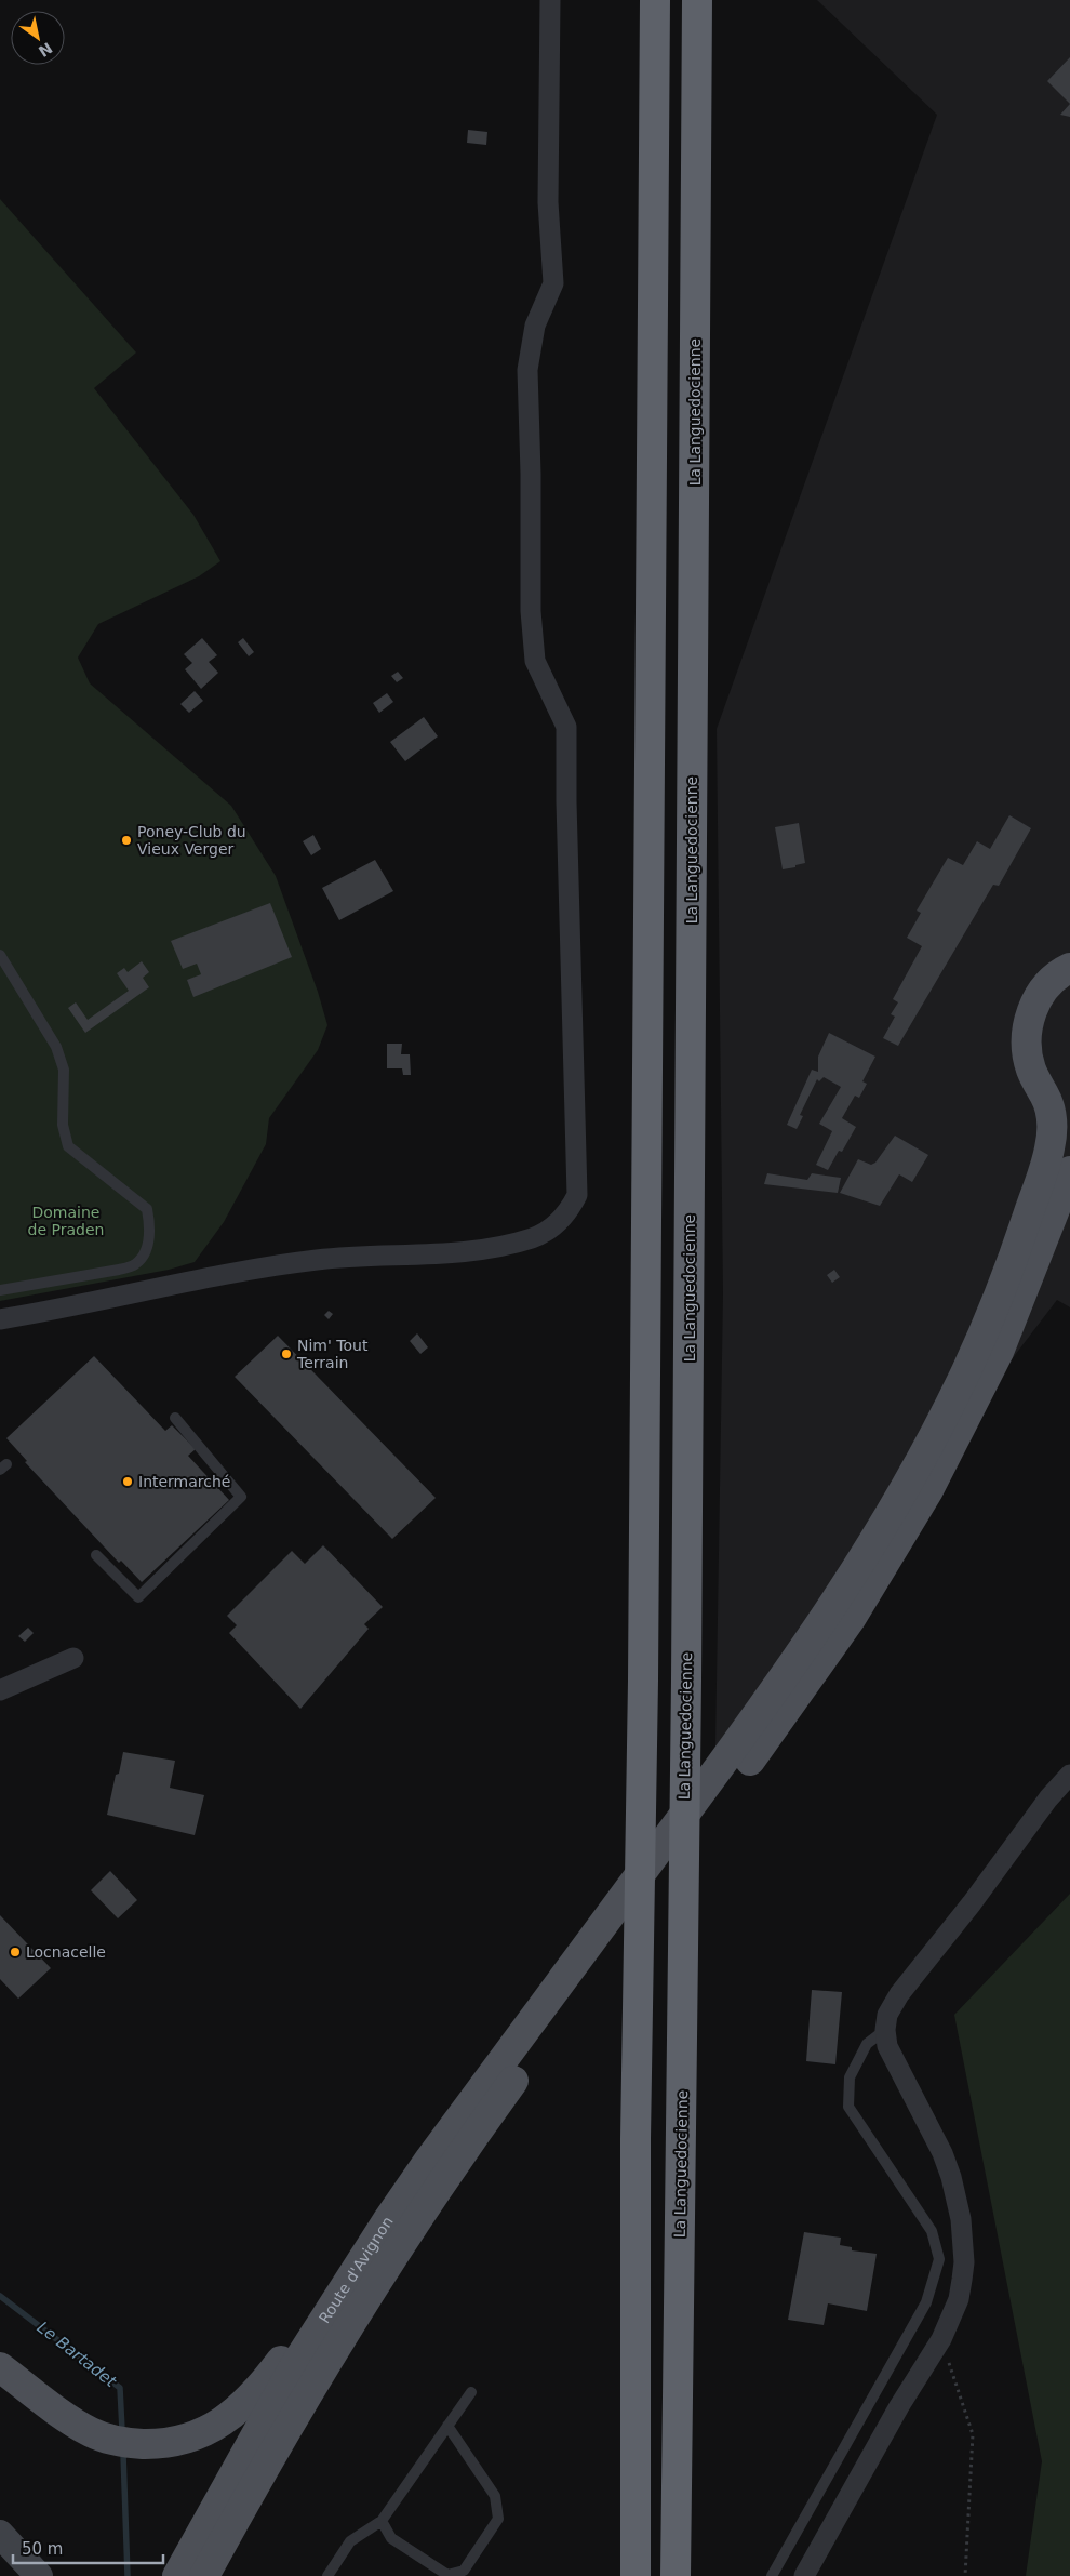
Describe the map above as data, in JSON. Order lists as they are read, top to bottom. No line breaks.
{"streets":{"highway":["La Languedocienne"],"main road":["Route d'Avignon"]},"water":["Le Bartadet"],"parks":["Domaine de Praden"],"places":["Poney-Club du Vieux Verger","Nim' Tout Terrain","Intermarché","Locnacelle"],"scale_bar":"50 m","north":"bottom right"}
